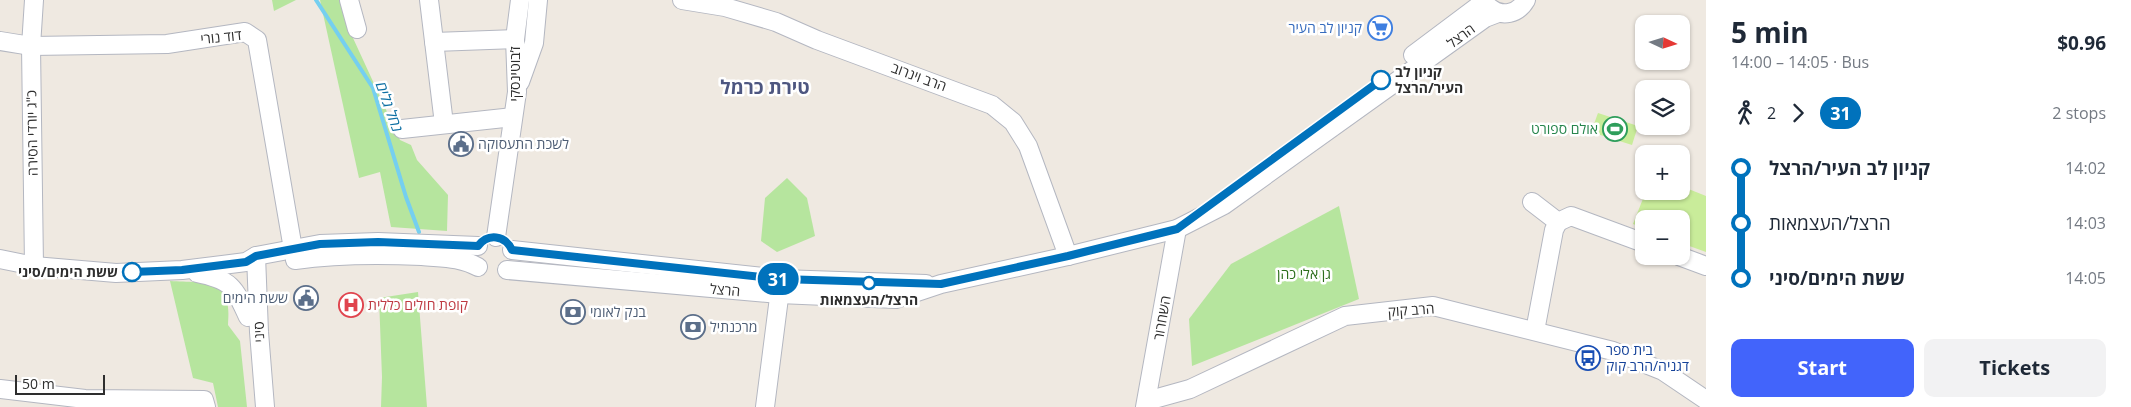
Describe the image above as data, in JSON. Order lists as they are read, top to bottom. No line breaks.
{"streets":{"street":["הרצל","דוד נורי","ז׳בוטינסקי","הרב וינרוב","כ\"ג יורדי הסירה","הרב קוק","השחרור","סיני"]},"crossings":[["הרצל","ז׳בוטינסקי"],["הרצל","הרב וינרוב"],["הרצל","השחרור"],["דוד נורי","כ\"ג יורדי הסירה"],["הרב קוק","השחרור"]],"districts":["טירת כרמל"],"water":["נחל גלים"],"parks":["גן אלי כהן"],"places":{"supermarket":["קניון לב העיר"],"other":["קניון לב העיר/הרצל","ששת הימים/סיני","הרצל/העצמאות"],"sports":["אולם ספורט"],"public building":["לשכת התעסוקה","ששת הימים"],"hospital":["קופת חולים כללית"],"bank":["בנק לאומי","מרכנתיל"],"bus stop":["בית ספר דגניה/הרב קוק"]},"lines":["bus line 31"],"scale_bar":"50 m","north":"right","page":{"on_map":"31","heading":["5 min","14:00 – 14:05 · Bus","$0.96"],"map_buttons":["+","−"],"legs":["2","31","2 stops"],"list":[{"name":"קניון לב העיר/הרצל","value":"14:02"},{"name":"הרצל/העצמאות","value":"14:03"},{"name":"ששת הימים/סיני","value":"14:05"}],"buttons":["Start","Tickets"],"scale":"50 m"}}
